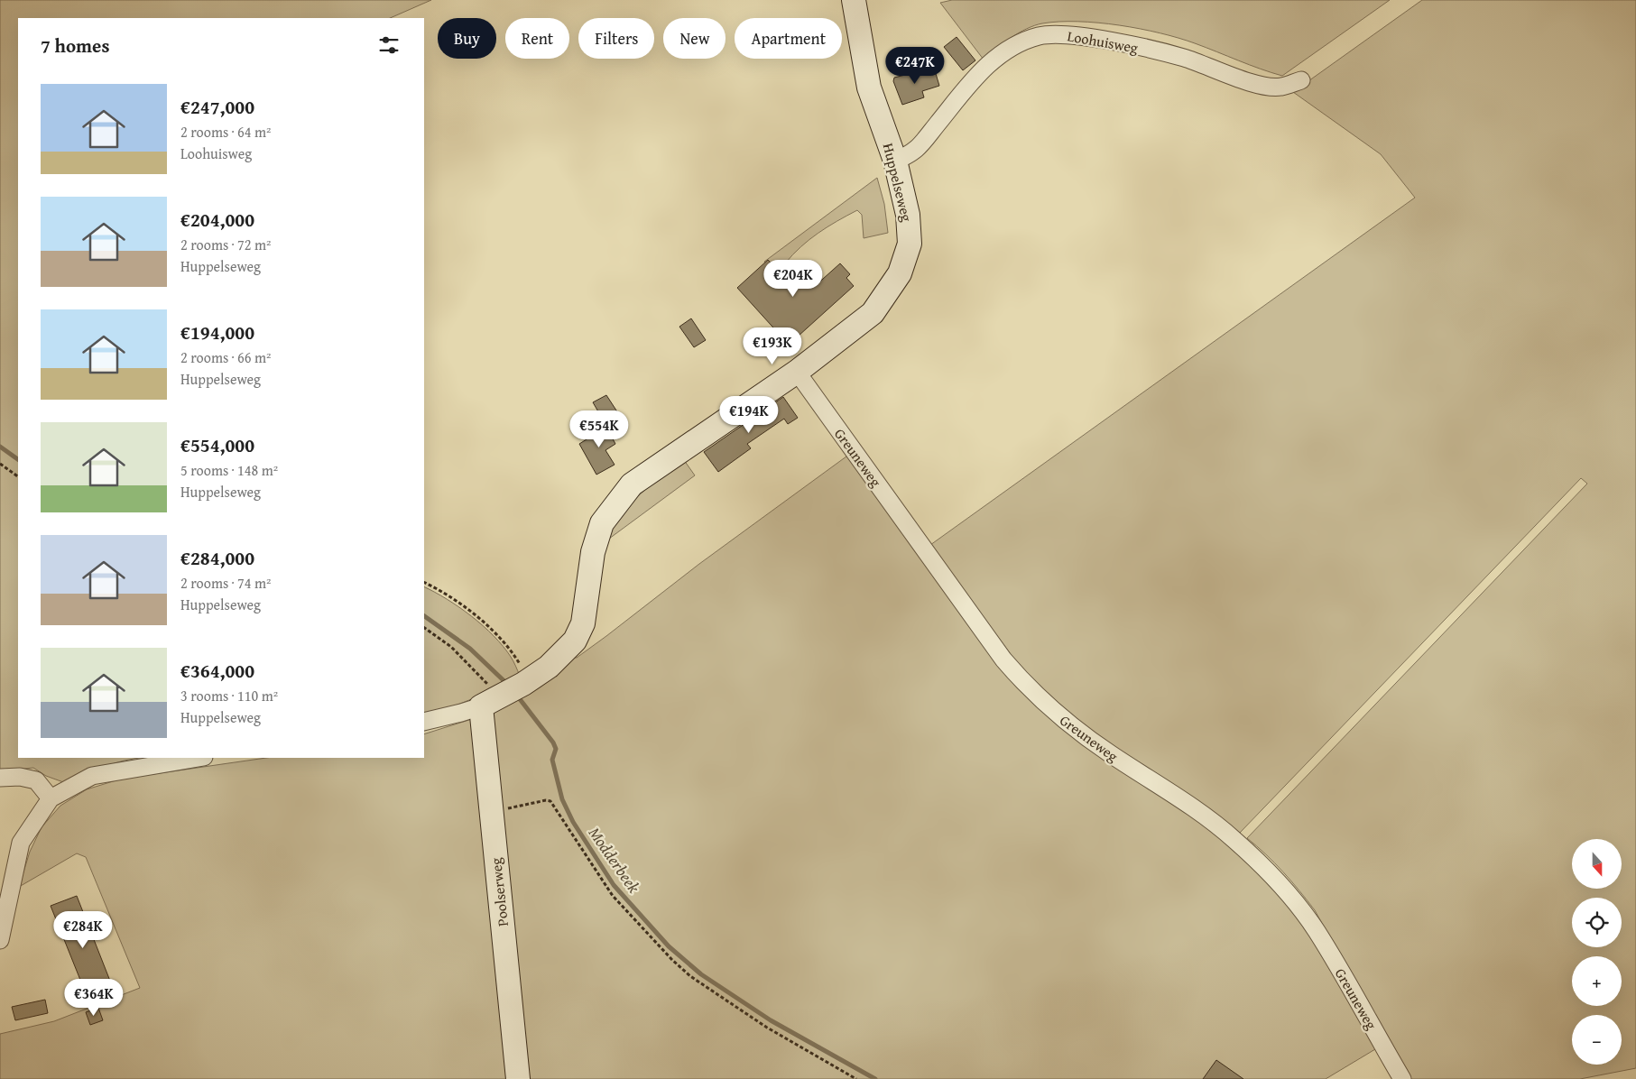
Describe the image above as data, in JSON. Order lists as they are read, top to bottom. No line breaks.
{"streets":{"street":["Loohuisweg","Huppelseweg","Greuneweg","Poolserweg"]},"crossings":[["Loohuisweg","Huppelseweg"],["Huppelseweg","Greuneweg"],["Huppelseweg","Poolserweg"]],"water":["Modderbeek"],"north":"bottom","page":{"chip":["Buy","Rent","Filters","New","Apartment"],"heading":"7 homes","price":["€247K","€204K","€193K","€194K","€554K","€284K","€364K"],"list":[{"name":"€247,000","note":"2 rooms · 64 m² · Loohuisweg"},{"name":"€204,000","note":"2 rooms · 72 m² · Huppelseweg"},{"name":"€194,000","note":"2 rooms · 66 m² · Huppelseweg"},{"name":"€554,000","note":"5 rooms · 148 m² · Huppelseweg"},{"name":"€284,000","note":"2 rooms · 74 m² · Huppelseweg"},{"name":"€364,000","note":"3 rooms · 110 m² · Huppelseweg"}],"map_buttons":["+","−"]}}
